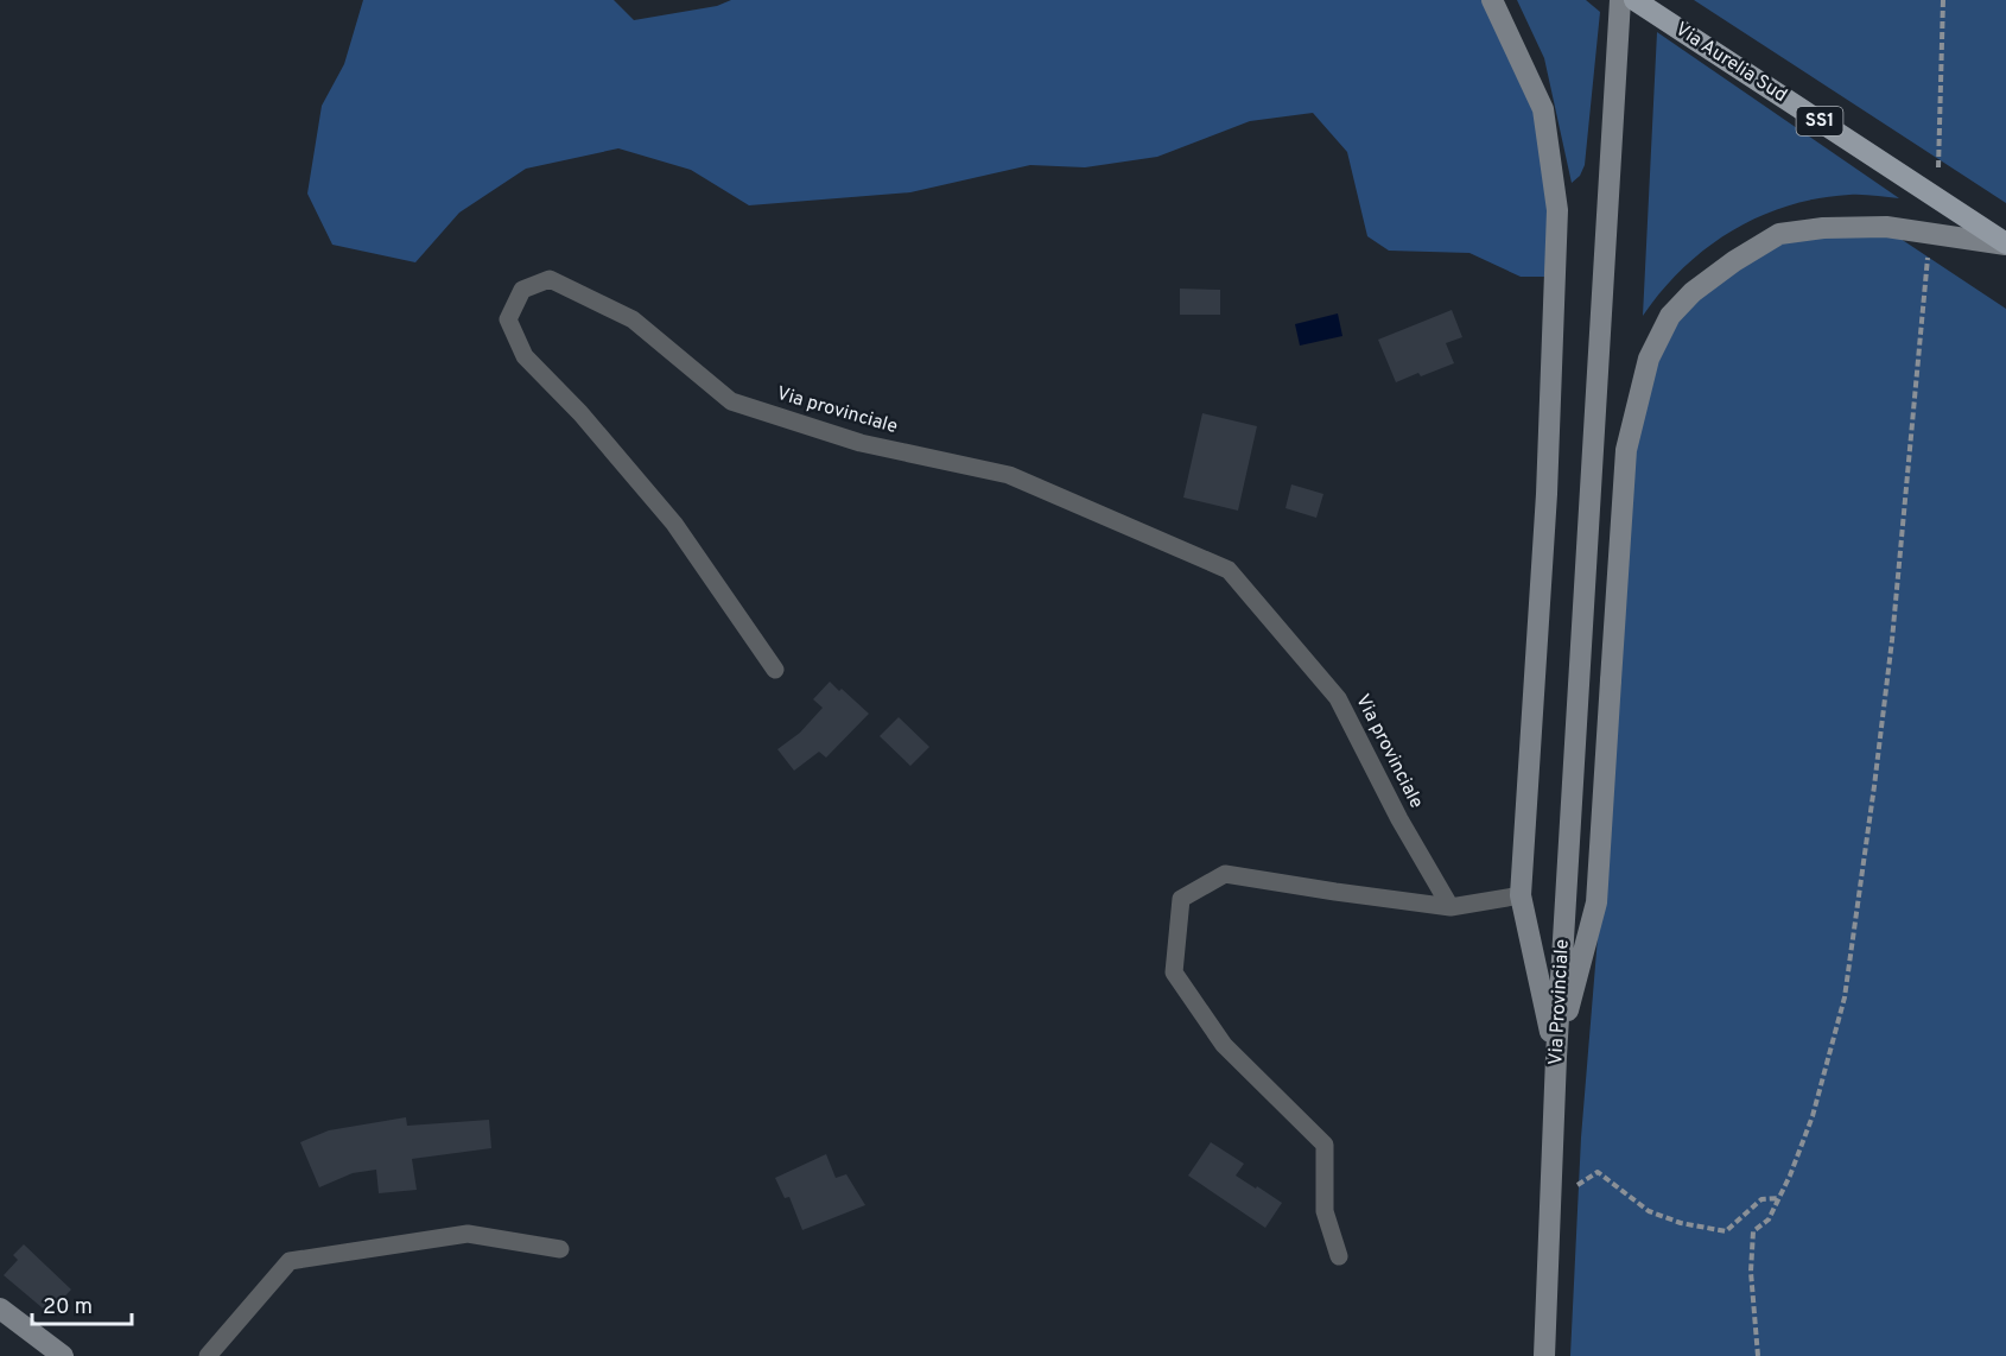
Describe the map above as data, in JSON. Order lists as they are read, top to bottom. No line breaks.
{"streets":{"main road":["Via Aurelia Sud","SS1","Via Provinciale"],"lane":["Via provinciale"]},"scale_bar":"20 m"}
